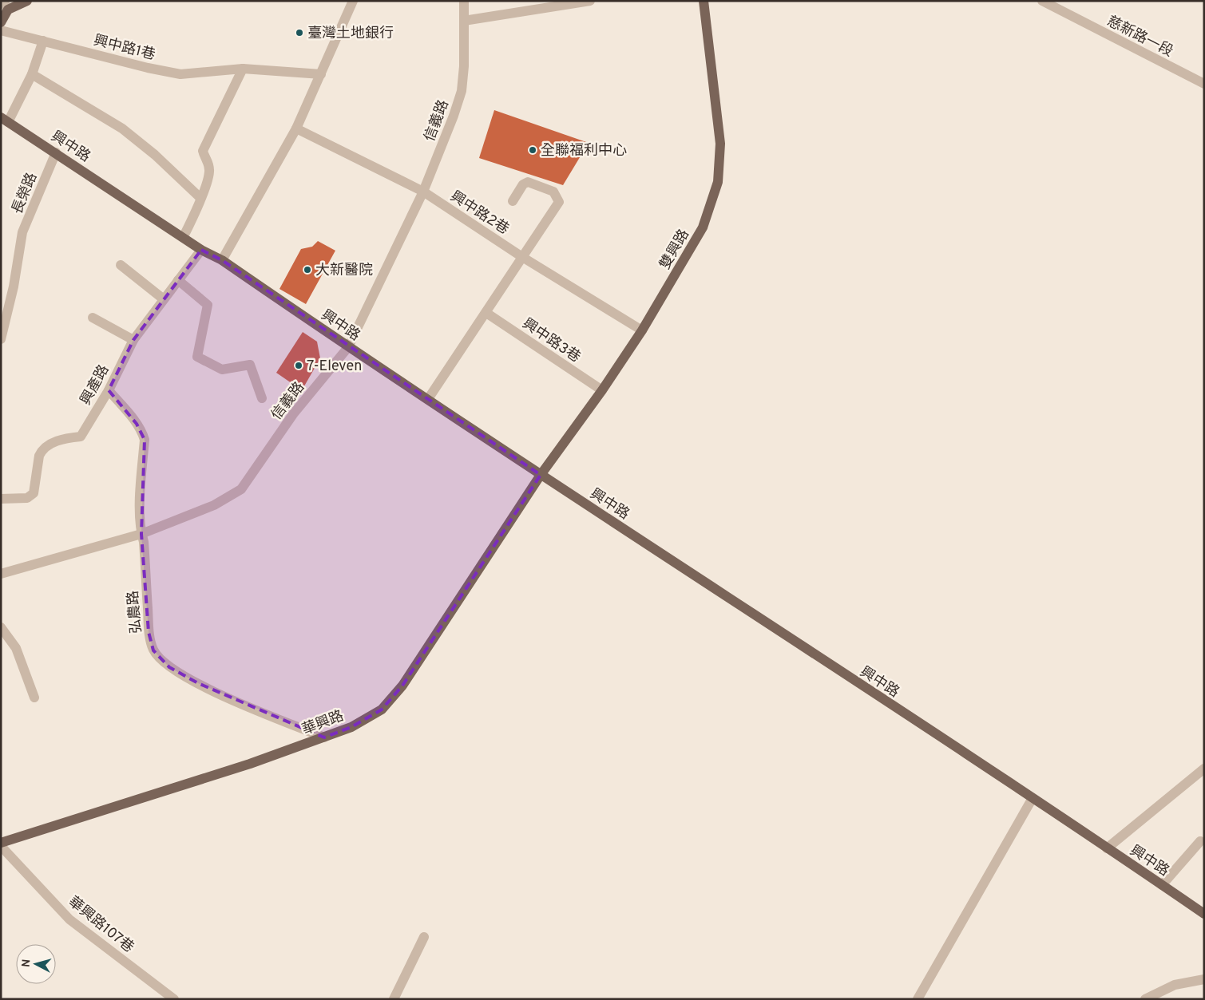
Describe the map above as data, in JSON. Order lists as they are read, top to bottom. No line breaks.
{"streets":{"main road":["興中路","雙興路","華興路"],"street":["慈新路一段","興中路1巷","信義路","長榮路","興中路2巷","興中路3巷","興產路","弘農路","華興路107巷"]},"crossings":[["信義路","興中路"],["信義路","興中路2巷"],["信義路","弘農路"],["興中路","長榮路"],["興中路","雙興路"],["興中路","興產路"],["興中路","華興路"],["興中路2巷","雙興路"],["雙興路","興中路3巷"],["雙興路","華興路"],["興產路","弘農路"],["弘農路","華興路"]],"places":["臺灣土地銀行","全聯福利中心","大新醫院","7-Eleven"],"north":"left"}
